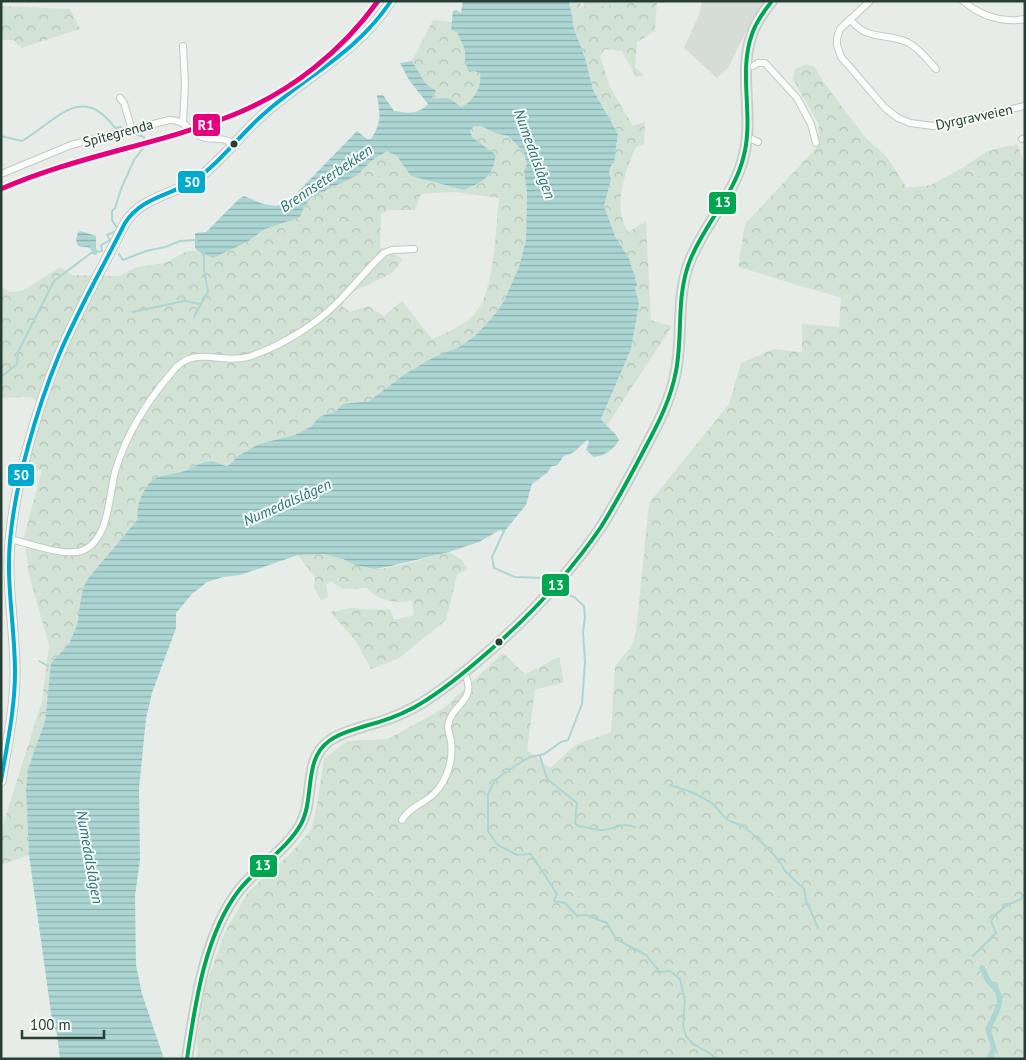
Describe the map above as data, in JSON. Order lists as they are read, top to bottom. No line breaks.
{"streets":{"street":["Dyrgravveien","Spitegrenda"]},"water":["Numedalslågen","Brennseterbekken"],"lines":["transit line R1","transit line 50","transit line 13"],"scale_bar":"100 m"}
